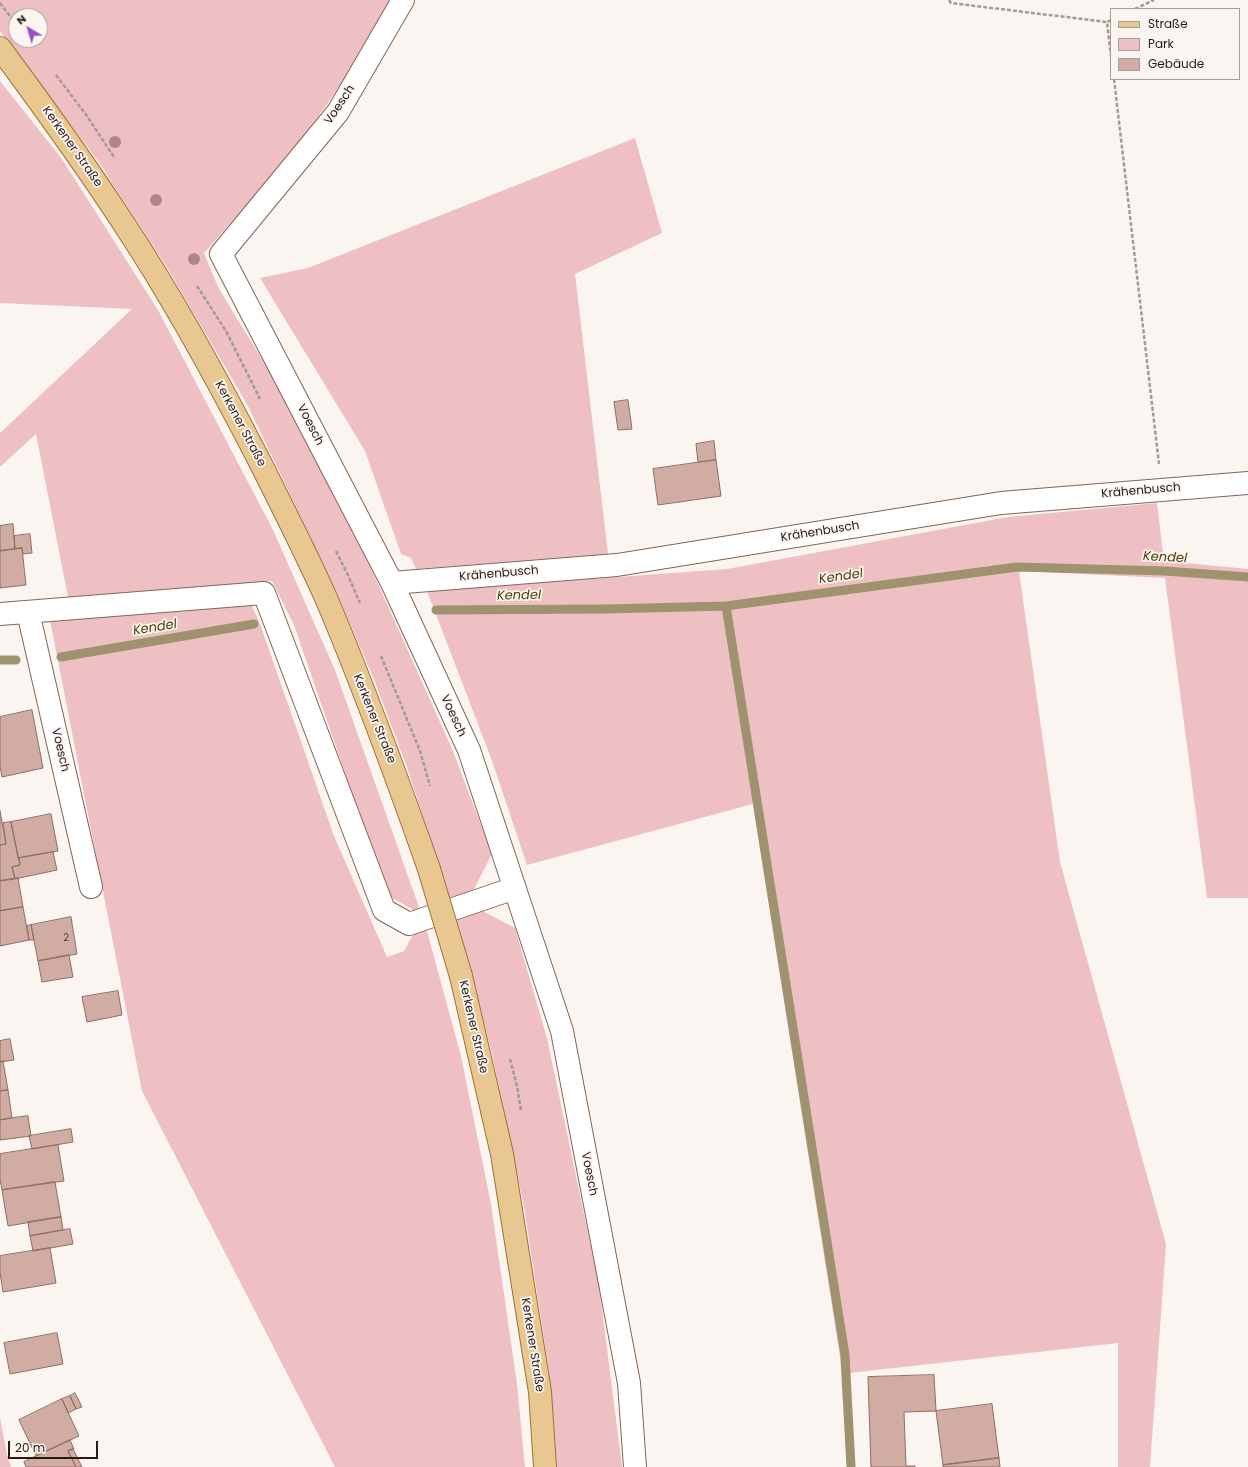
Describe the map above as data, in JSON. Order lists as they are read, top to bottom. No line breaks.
{"streets":{"main road":["Kerkener Straße"],"street":["Voesch","Krähenbusch"]},"crossings":[["Voesch","Krähenbusch"]],"water":["Kendel"],"house_numbers":["2"],"legend":["Straße","Park","Gebäude"],"scale_bar":"20 m","north":"top left"}
